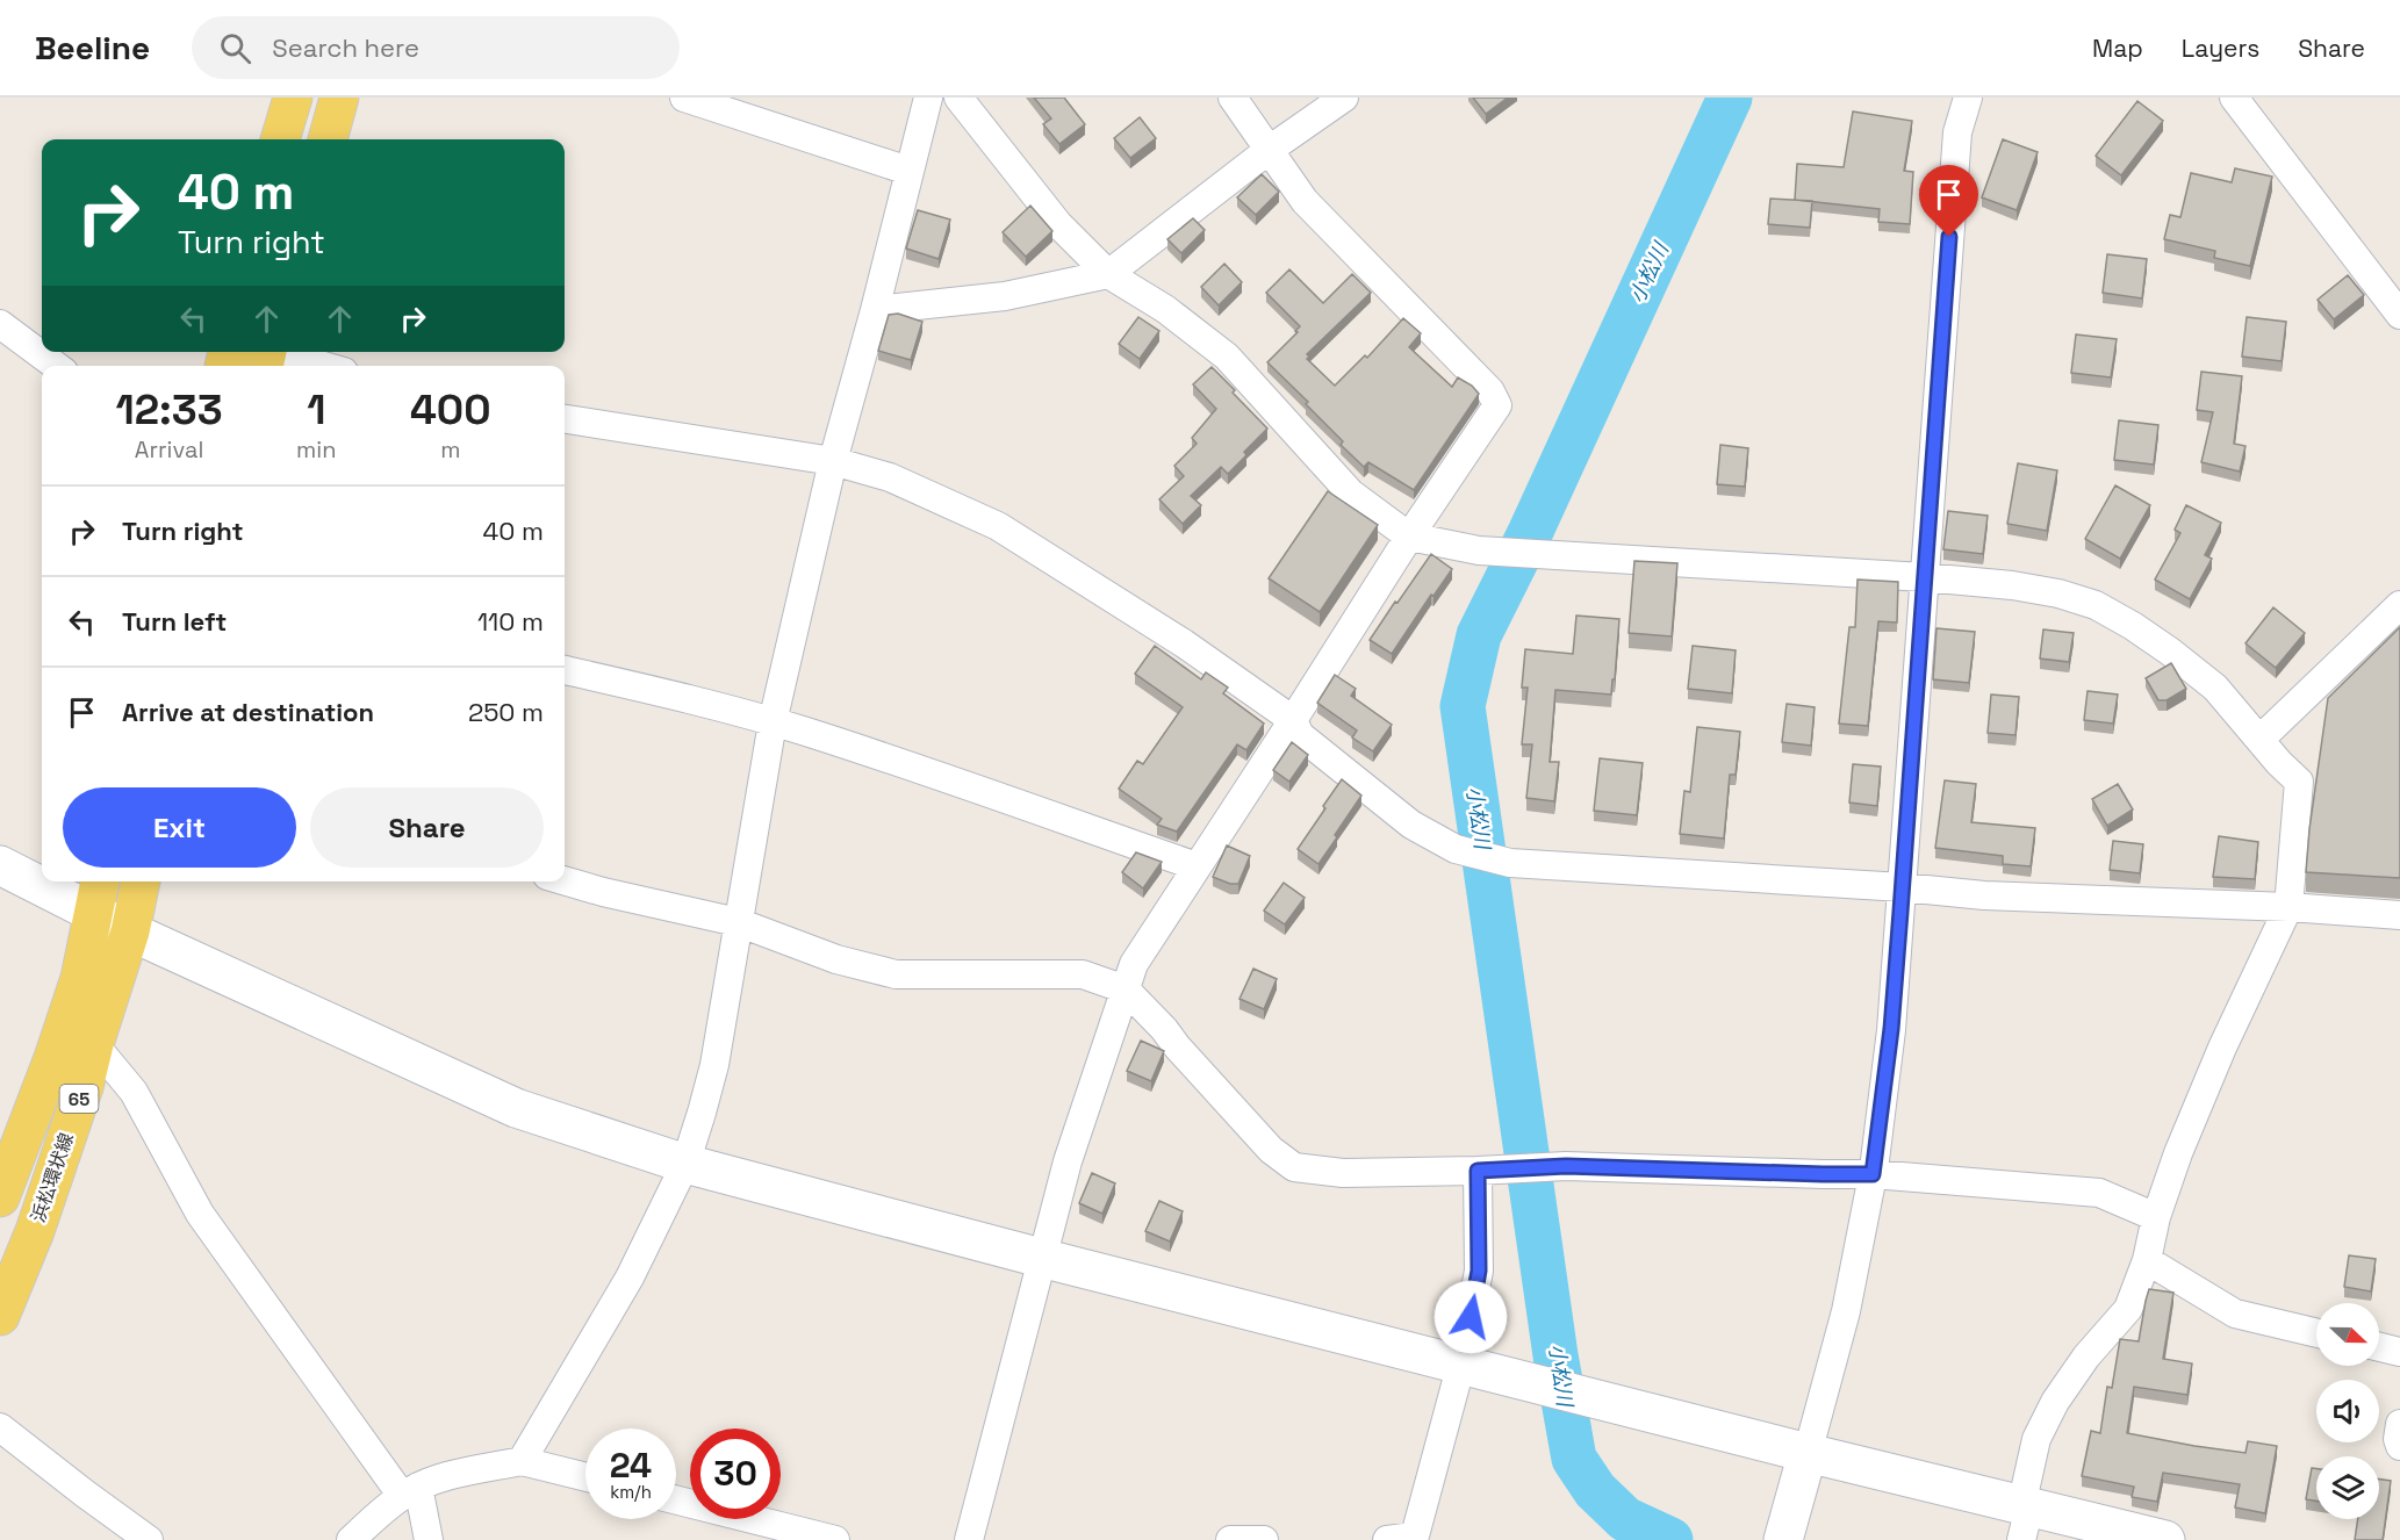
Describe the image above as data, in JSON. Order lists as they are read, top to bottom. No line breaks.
{"streets":{"main road":["65","浜松環状線"]},"water":["小松川"],"north":"right","page":{"header":"Beeline","search":"Search here","nav":["Map","Layers","Share"],"turn":["40 m","Turn right"],"eta":["12:33","Arrival","1","min","400","m"],"list":[{"name":"Turn right","value":"40 m"},{"name":"Turn left","value":"110 m"},{"name":"Arrive at destination","value":"250 m"}],"buttons":["Exit","Share"],"speed":"24 km/h","limit":"30"}}
